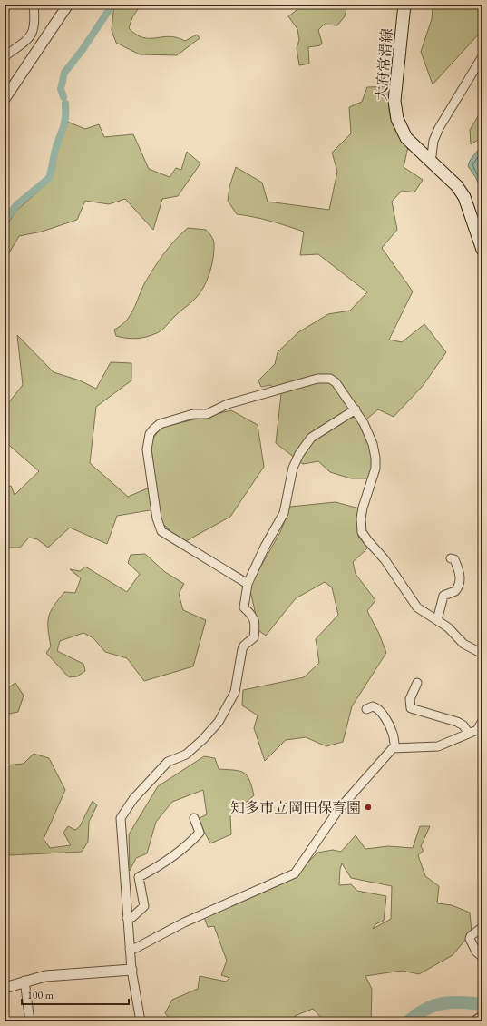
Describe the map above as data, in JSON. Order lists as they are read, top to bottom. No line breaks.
{"streets":{"main road":["大府常滑線"]},"places":["知多市立岡田保育園"],"scale_bar":"100 m"}
